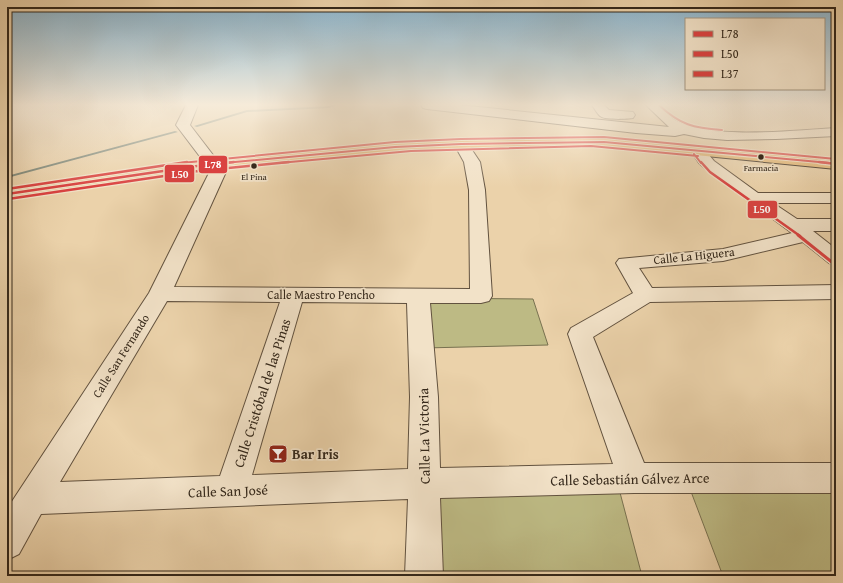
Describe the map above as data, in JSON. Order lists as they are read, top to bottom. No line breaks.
{"streets":{"street":["Calle La Higuera","Calle Maestro Pencho","Calle San Fernando","Calle Cristóbal de las Pinas","Calle La Victoria","Calle Sebastián Gálvez Arce","Calle San José"]},"crossings":[["Calle Maestro Pencho","Calle San Fernando"],["Calle Maestro Pencho","Calle Cristóbal de las Pinas"],["Calle Maestro Pencho","Calle La Victoria"],["Calle San Fernando","Calle San José"],["Calle Cristóbal de las Pinas","Calle San José"],["Calle La Victoria","Calle Sebastián Gálvez Arce"],["Calle La Victoria","Calle San José"],["Calle Sebastián Gálvez Arce","Calle San José"]],"places":{"other":["Farmacia","El Pina"],"bar":["Bar Iris"]},"lines":["transit line L37","transit line L78","transit line L50"],"legend":["L78","L50","L37"]}
